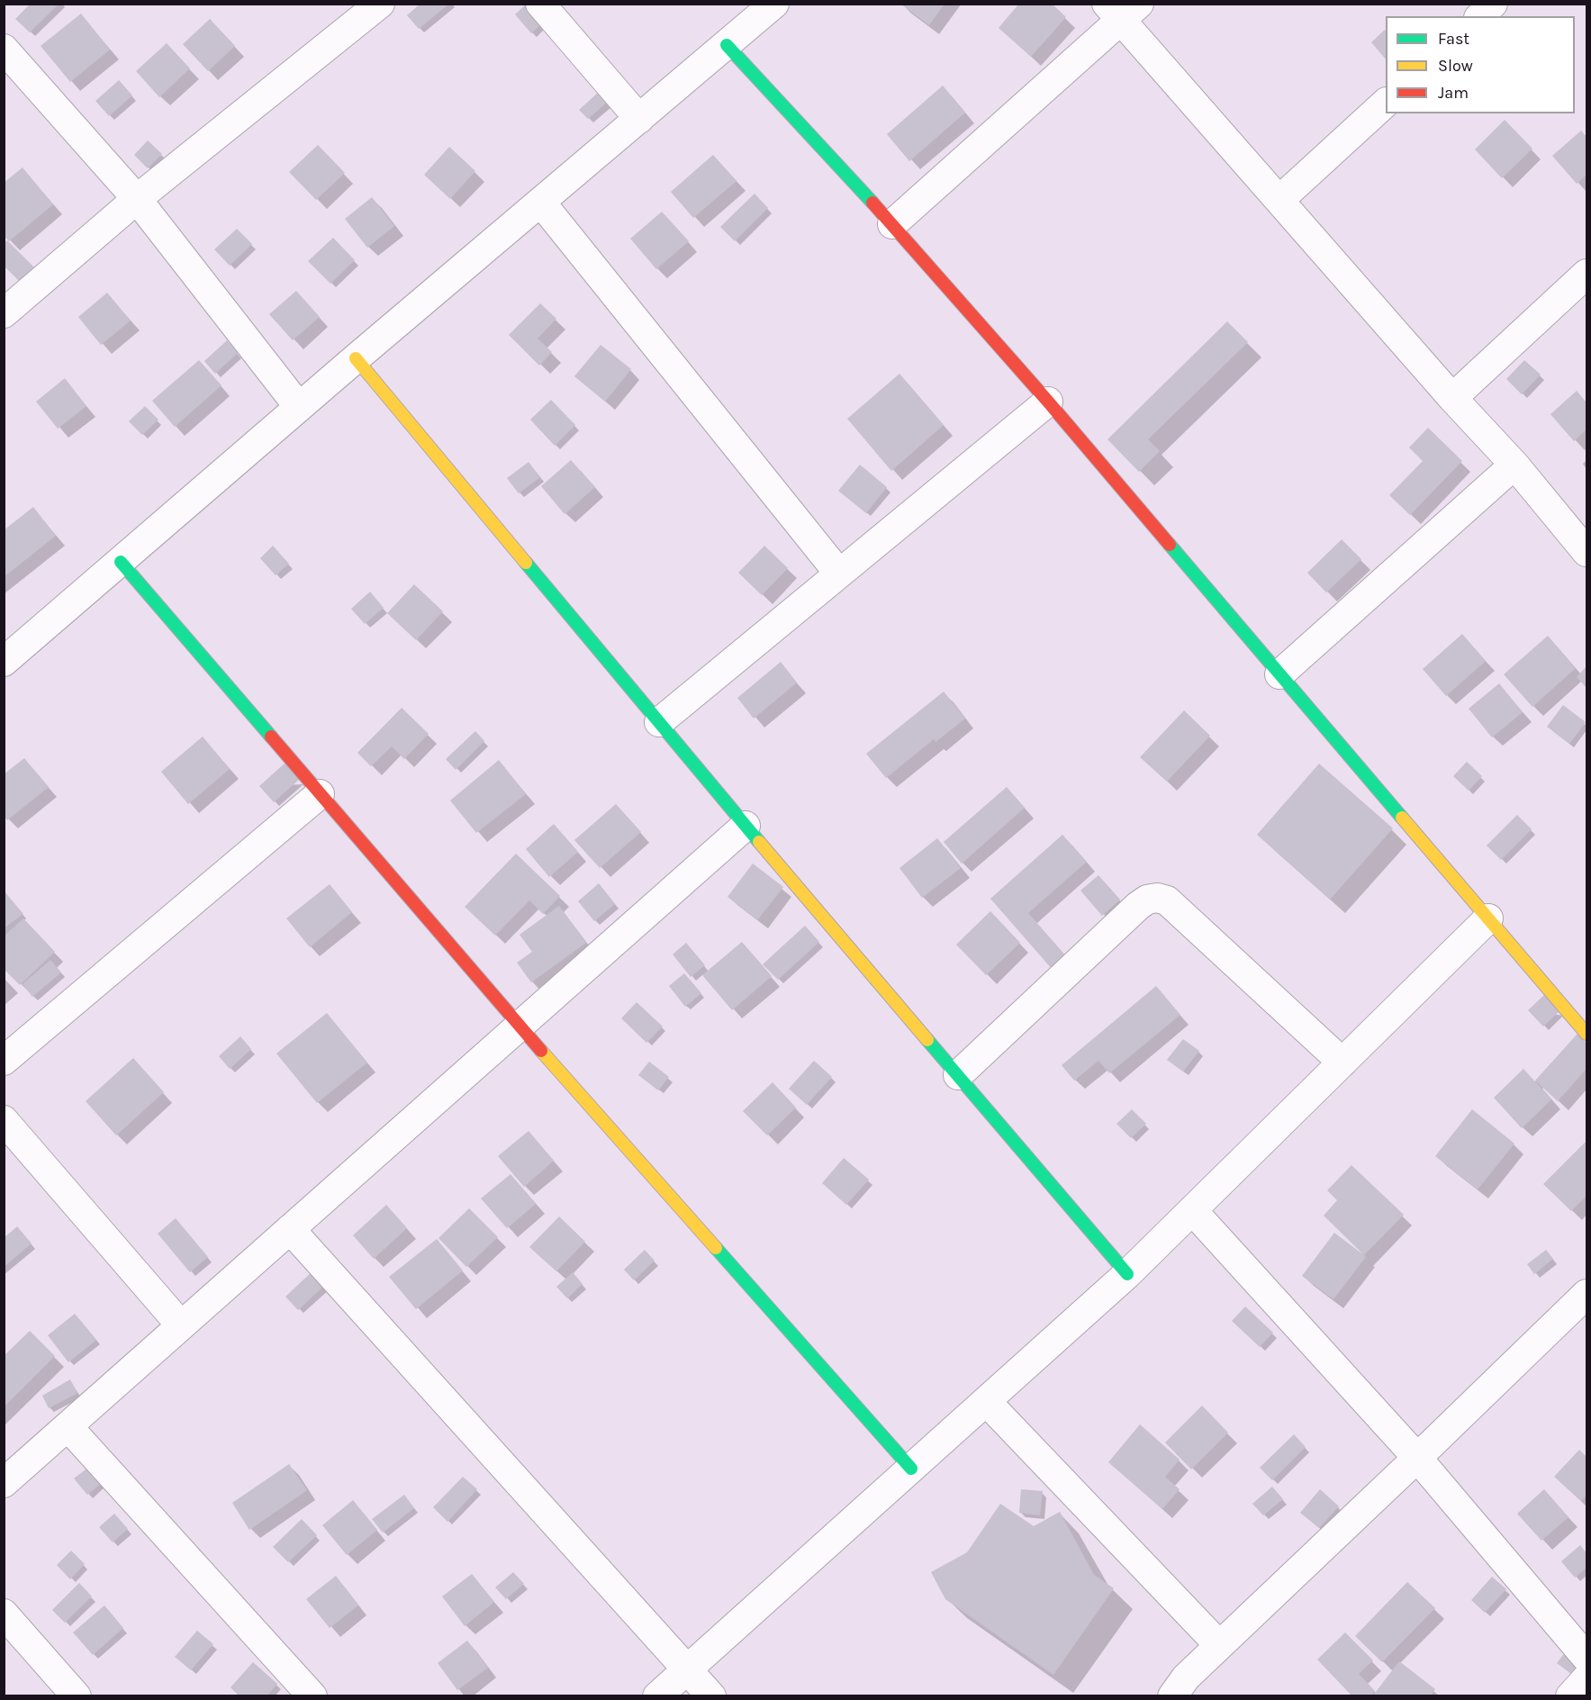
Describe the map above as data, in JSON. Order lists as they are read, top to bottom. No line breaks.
{"legend":["Fast","Slow","Jam"]}
